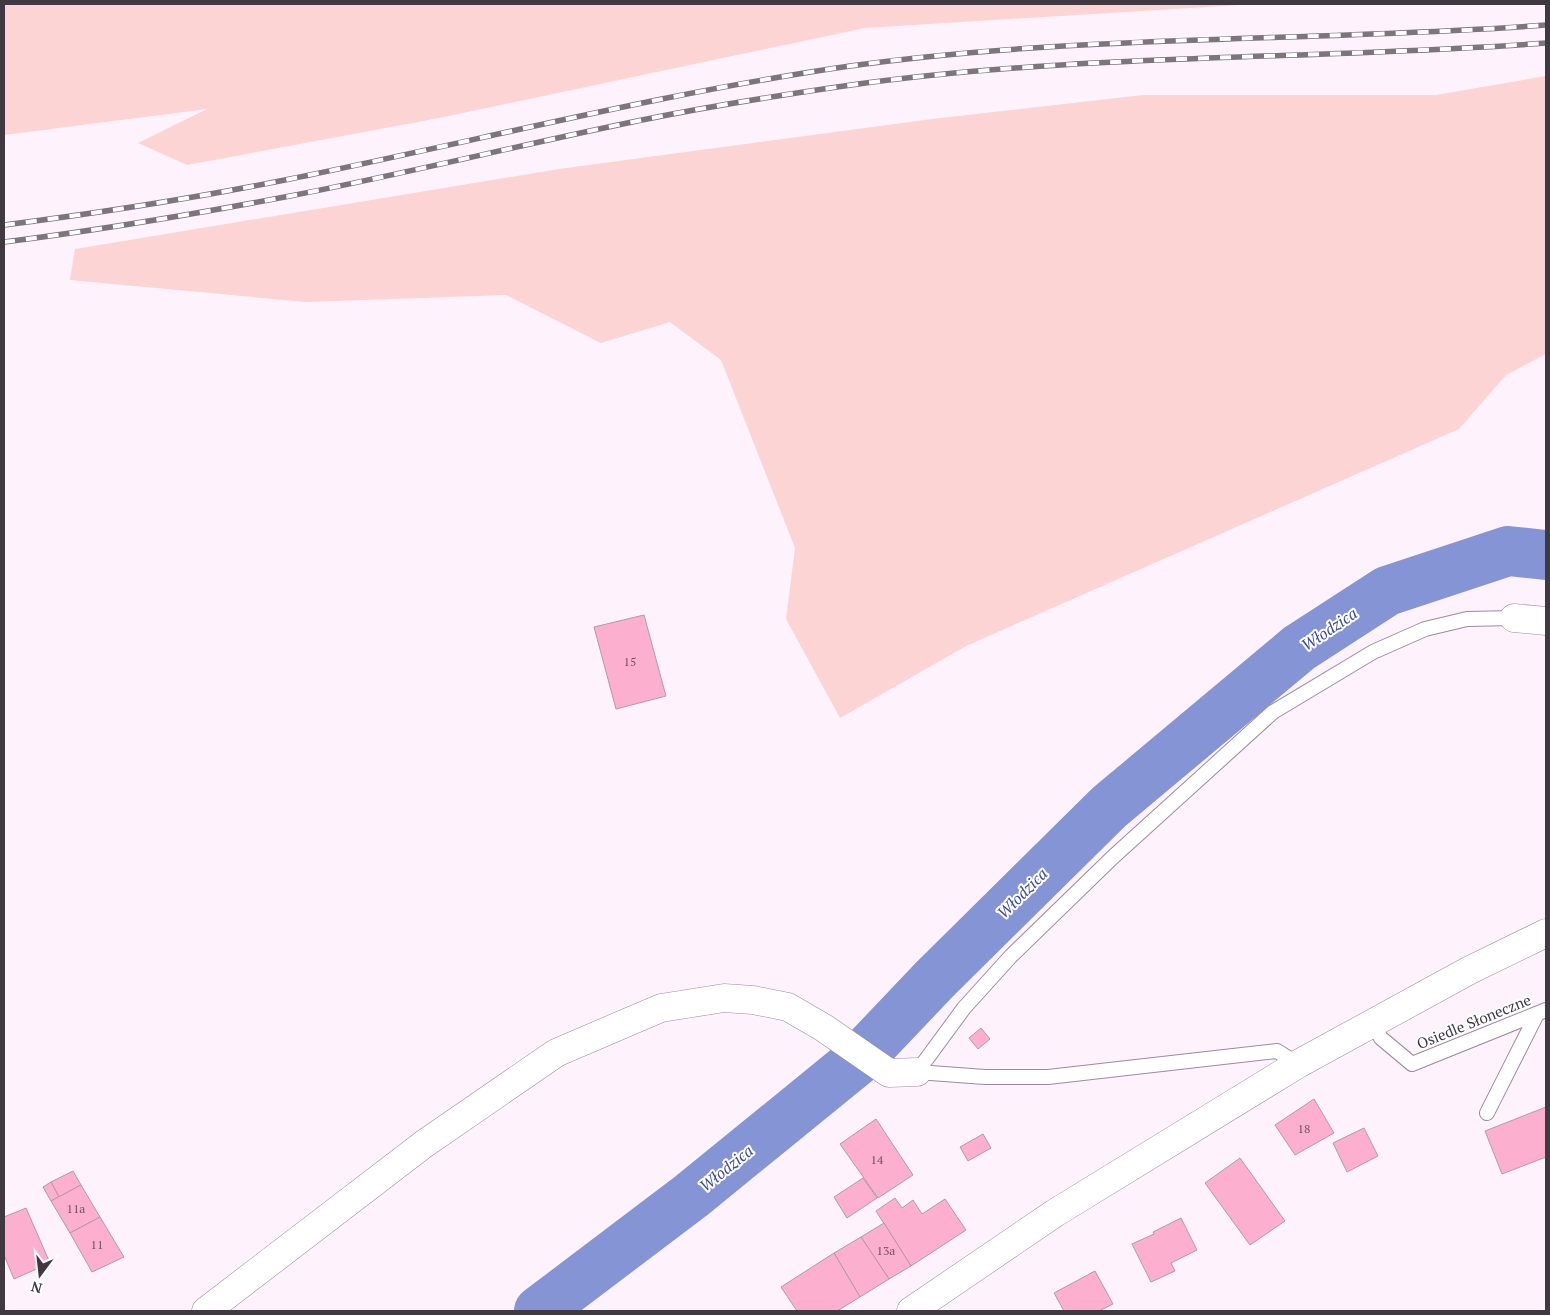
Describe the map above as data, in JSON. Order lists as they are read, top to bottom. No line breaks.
{"streets":{"lane":["Osiedle Słoneczne"]},"water":["Włodzica"],"house_numbers":["15","18","14","11a","11","13a"],"north":"bottom"}
